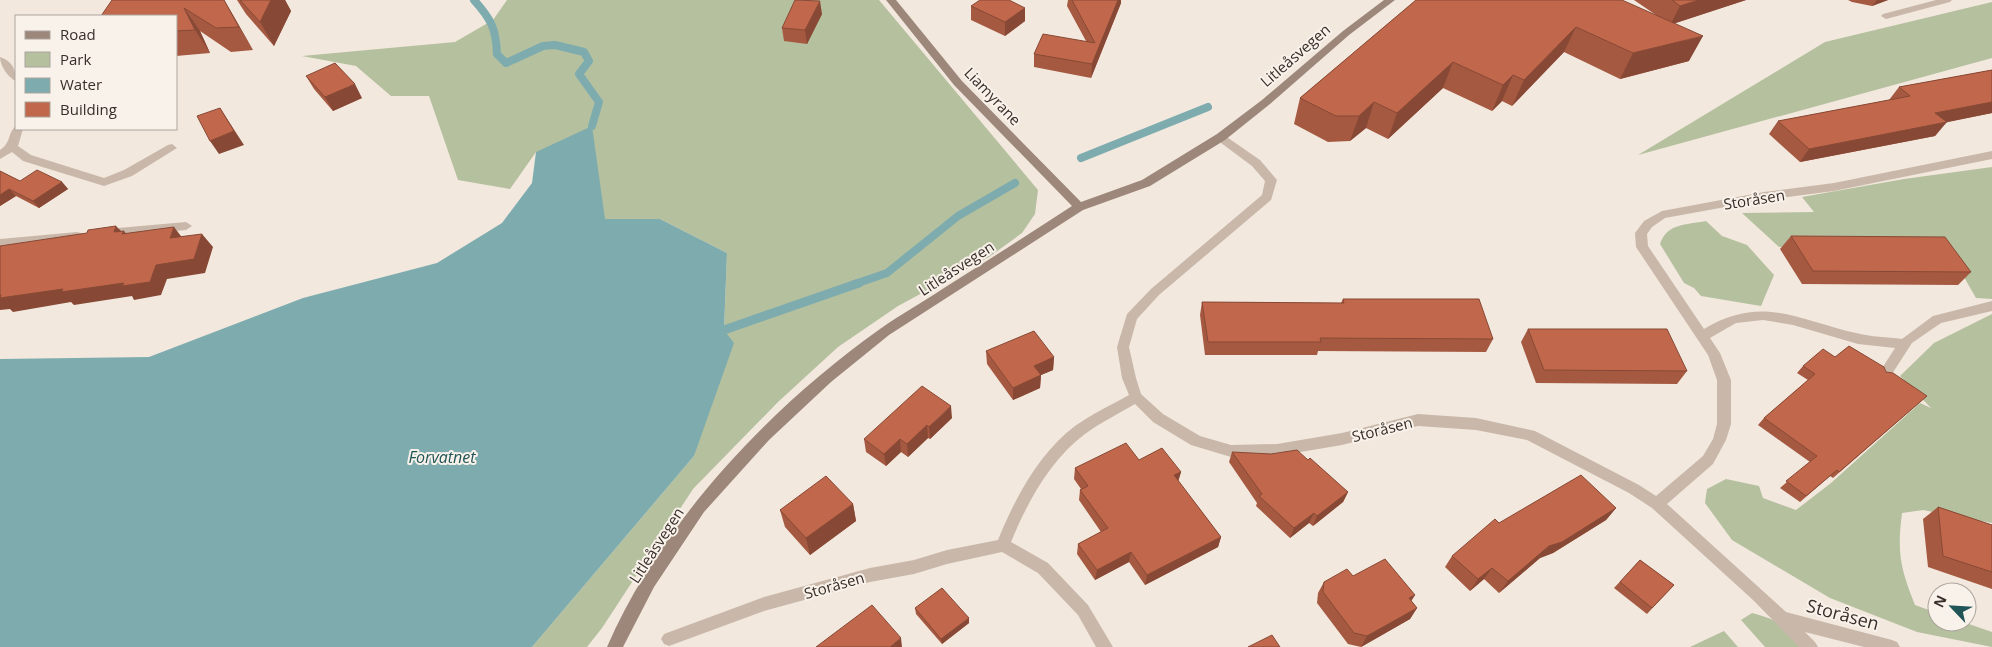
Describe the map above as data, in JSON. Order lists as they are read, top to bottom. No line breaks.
{"streets":{"street":["Litleåsvegen","Liamyrane","Storåsen"]},"crossings":[["Litleåsvegen","Liamyrane"],["Litleåsvegen","Storåsen"]],"water":["Forvatnet"],"legend":["Road","Park","Water","Building"],"north":"top left"}
